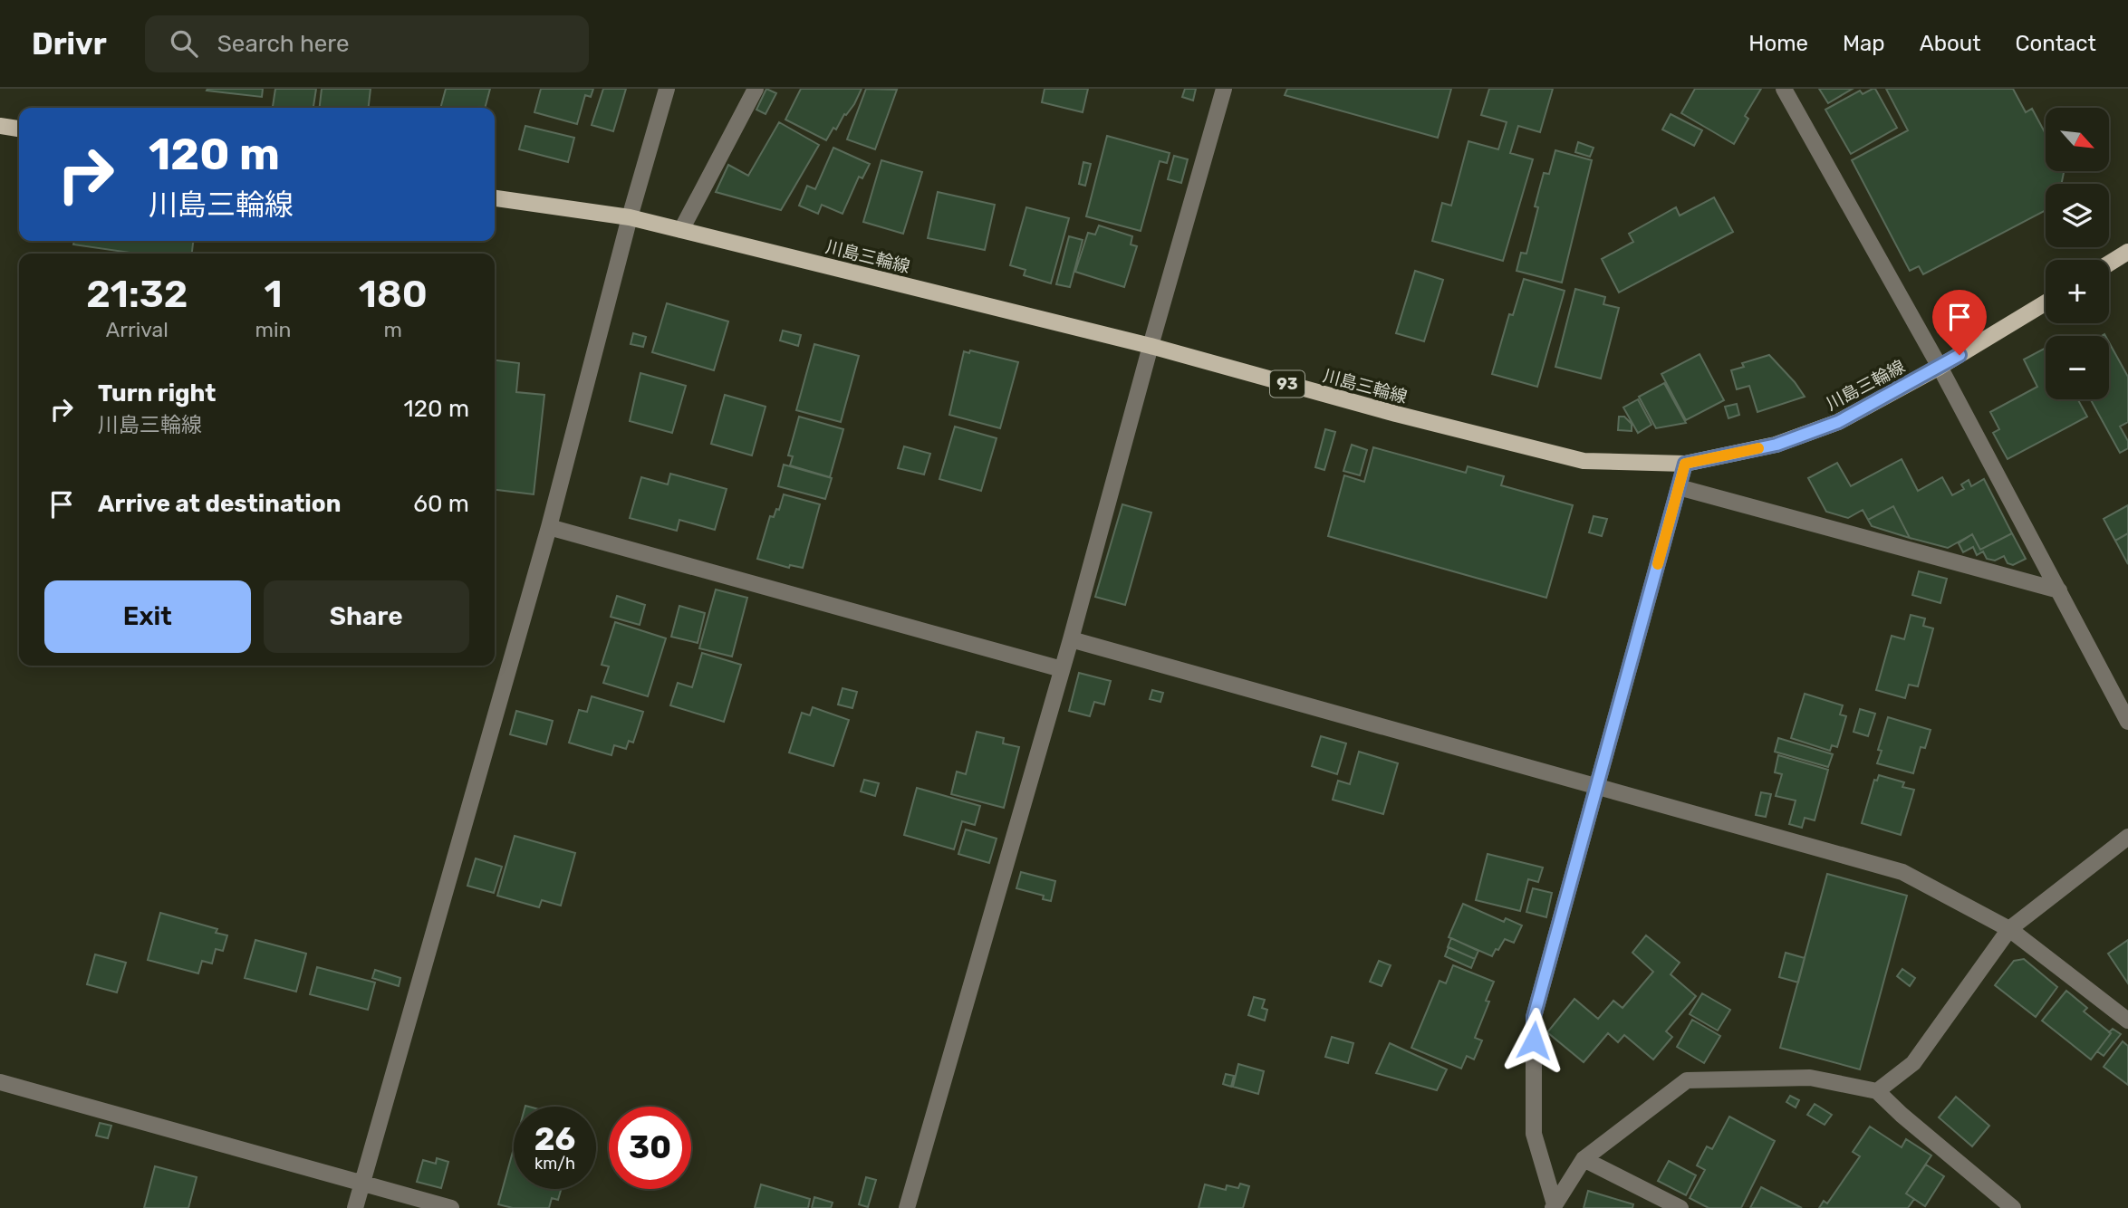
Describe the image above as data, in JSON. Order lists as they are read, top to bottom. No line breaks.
{"streets":{"main road":["川島三輪線","93"]},"north":"bottom right","page":{"header":"Drivr","search":"Search here","nav":["Home","Map","About","Contact"],"map_buttons":["+","−"],"turn":["120 m","川島三輪線"],"eta":["21:32","Arrival","1","min","180","m"],"list":[{"name":"Turn right","note":"川島三輪線","value":"120 m"},{"name":"Arrive at destination","value":"60 m"}],"buttons":["Exit","Share"],"speed":"26 km/h","limit":"30"}}
